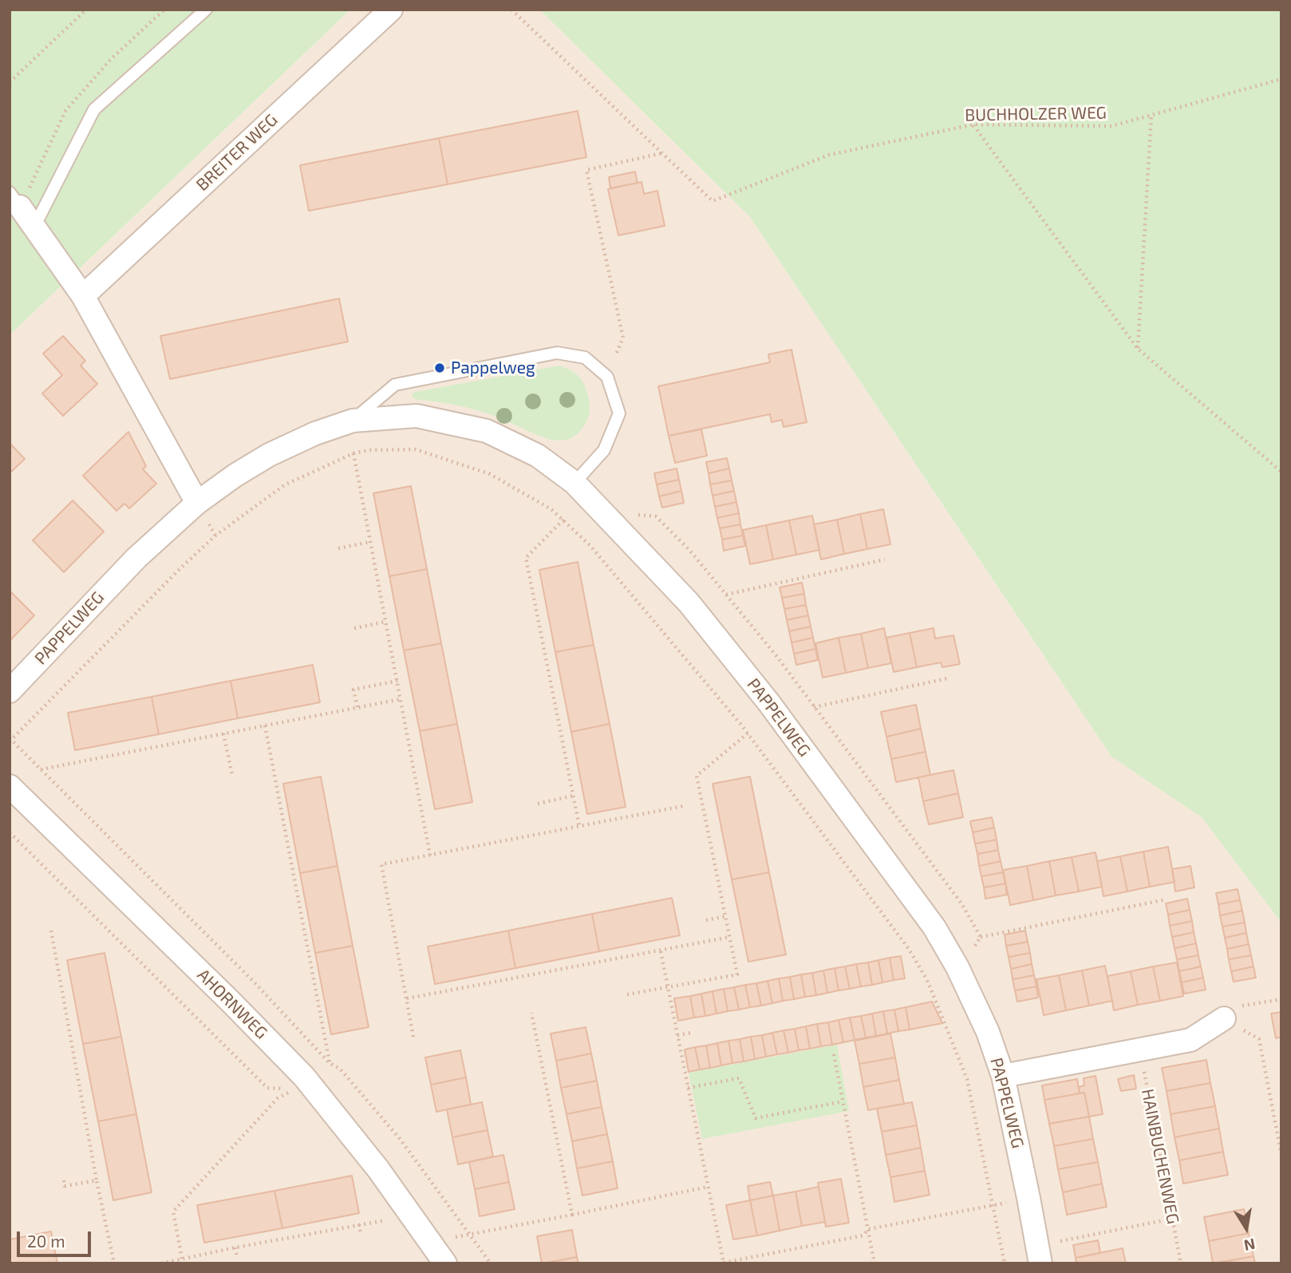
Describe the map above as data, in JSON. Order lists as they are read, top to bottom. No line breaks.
{"streets":{"street":["BREITER WEG","PAPPELWEG","AHORNWEG"],"path":["BUCHHOLZER WEG","HAINBUCHENWEG"]},"places":["Pappelweg"],"scale_bar":"20 m","north":"bottom"}
